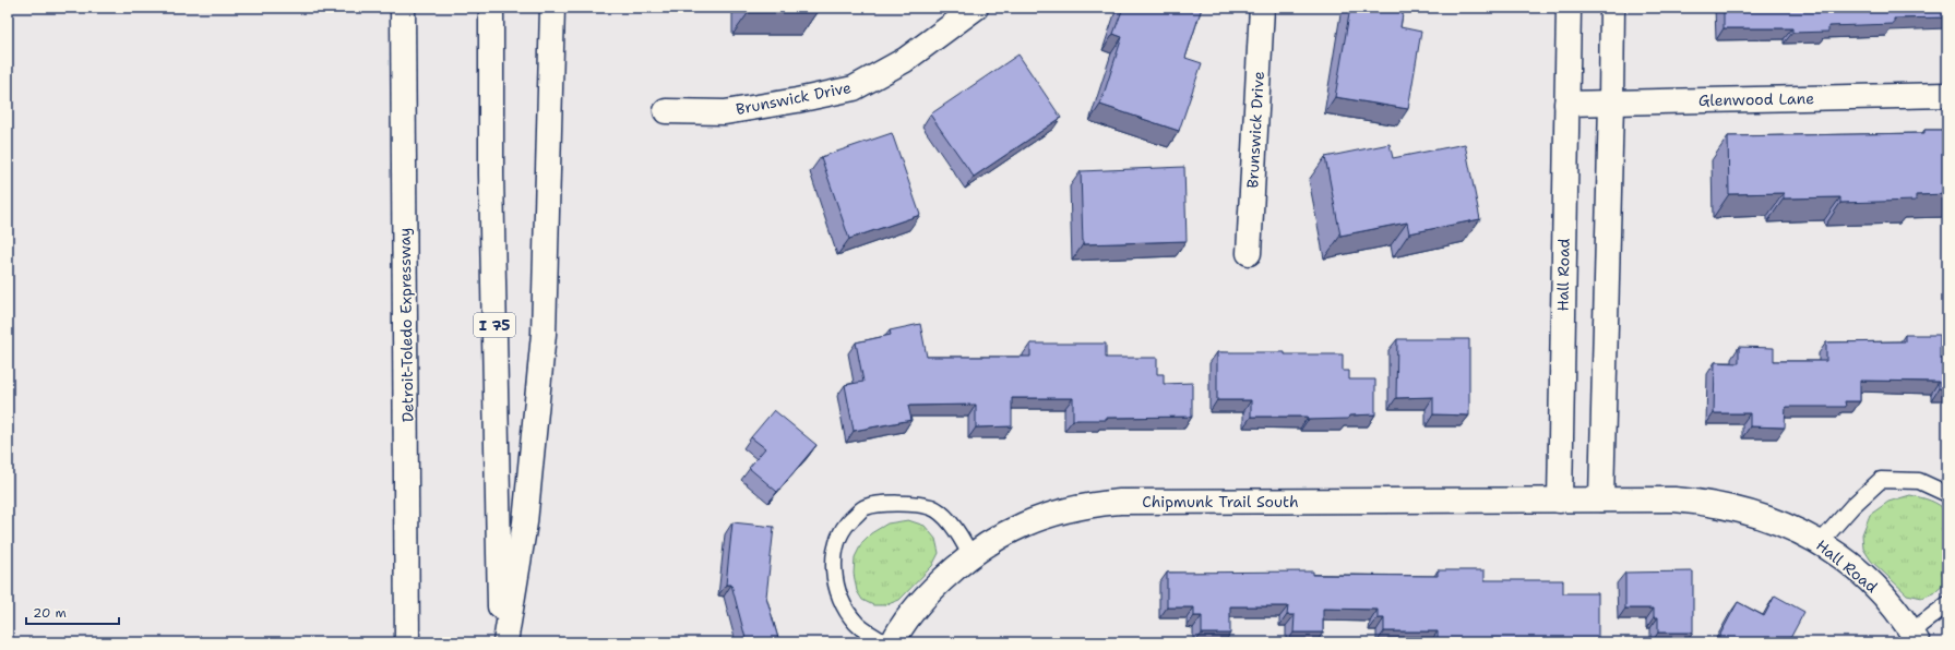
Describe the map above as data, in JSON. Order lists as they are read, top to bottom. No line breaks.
{"streets":{"main road":["Brunswick Drive","Glenwood Lane","Hall Road","Detroit-Toledo Expressway","I 75","Chipmunk Trail South"]},"crossings":[["Glenwood Lane","Hall Road"],["Hall Road","Chipmunk Trail South"]],"scale_bar":"20 m"}
